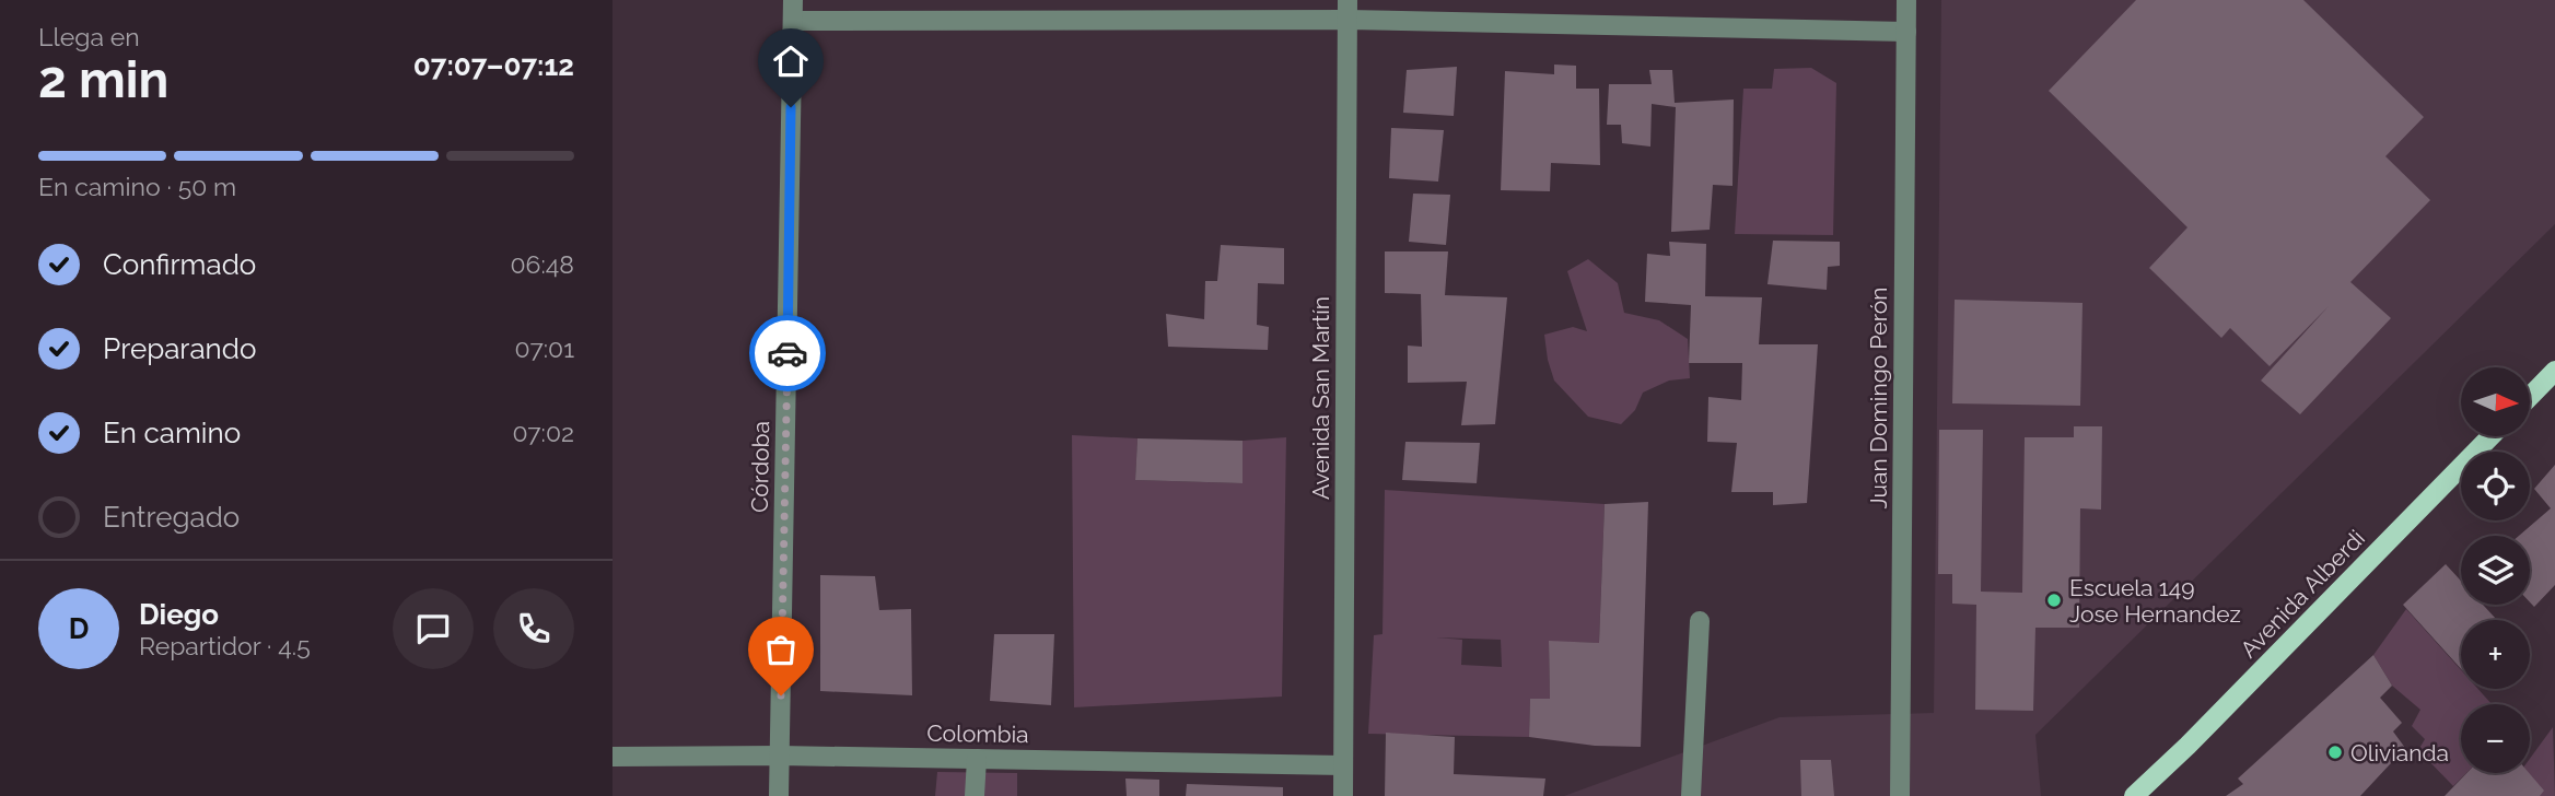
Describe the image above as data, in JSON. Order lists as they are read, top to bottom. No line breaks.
{"streets":{"main road":["Avenida Alberdi"],"street":["Avenida San Martín","Juan Domingo Perón","Córdoba","Colombia"]},"crossings":[["Avenida San Martín","Colombia"],["Córdoba","Colombia"]],"places":["Escuela 149 Jose Hernandez","Olivianda"],"north":"right","page":{"heading":["2 min","Llega en","07:07–07:12"],"panel":["Diego","Repartidor · 4.5"],"bar":"En camino · 50 m","list":[["Confirmado","06:48"],["Preparando","07:01"],["En camino","07:02"],"Entregado"],"map_buttons":["+","−"],"round":"D"}}
